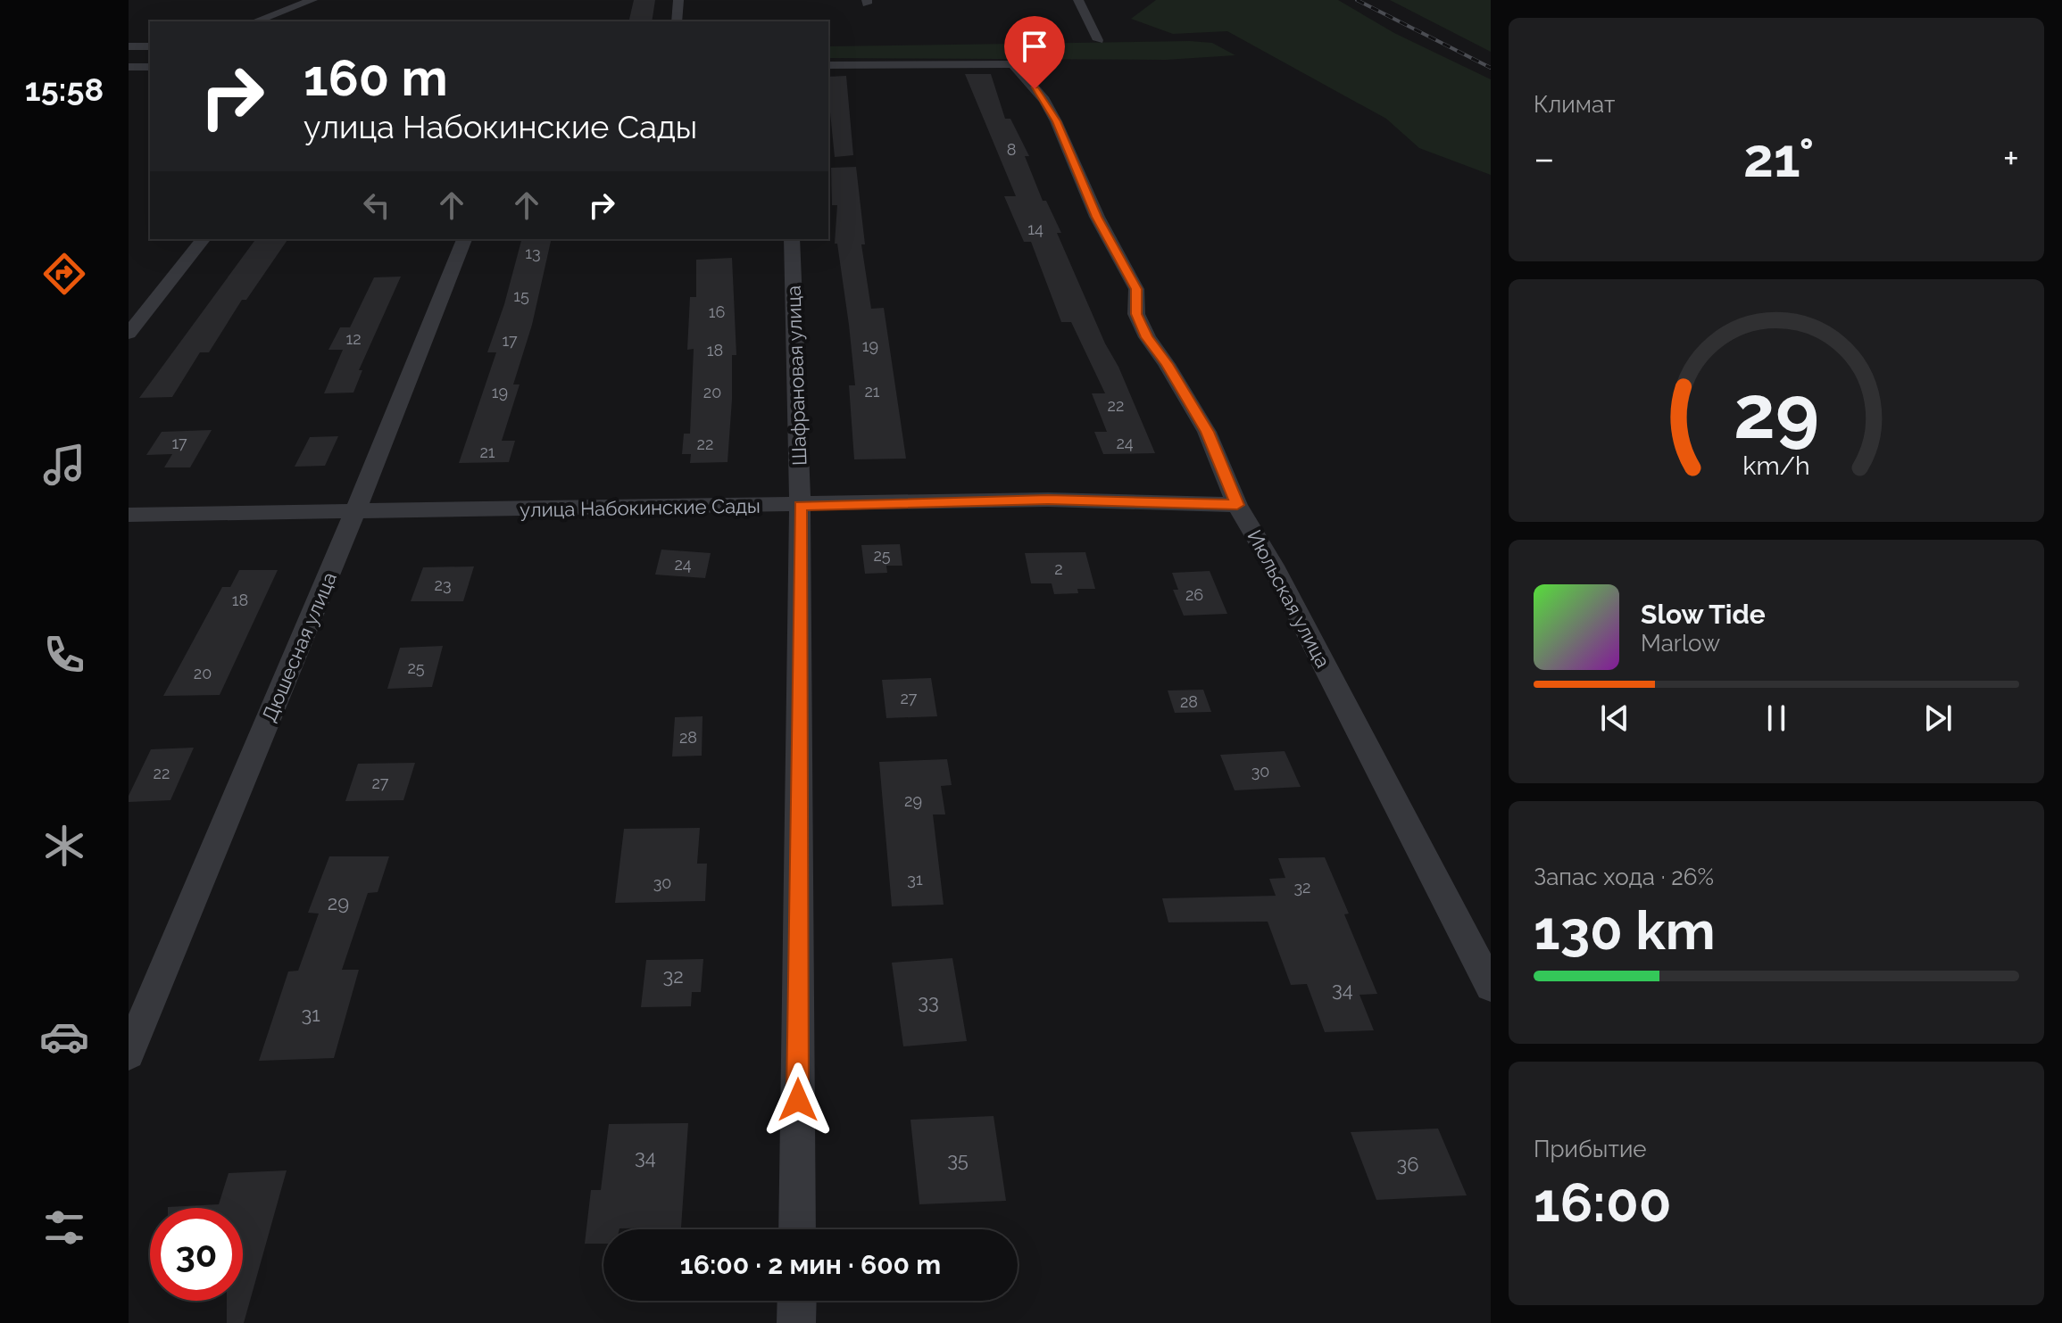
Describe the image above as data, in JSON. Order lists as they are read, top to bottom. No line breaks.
{"streets":{"street":["Шафрановая улица","улица Набокинские Сады","Июльская улица","Дюшесная улица"]},"crossings":[["Шафрановая улица","улица Набокинские Сады"],["улица Набокинские Сады","Июльская улица"],["улица Набокинские Сады","Дюшесная улица"]],"house_numbers":["8","14","13","15","16","12","17","19","18","21","19","20","22","17","24","22","21","25","24","2","23","26","18","25","20","27","28","28","30","22","27","29","31","30","32","29","32","34","33","31","34","35","36"],"page":{"tabs":"15:58","tile":["Климат",["Запас хода · 26%","130 km"],["Прибытие","16:00"]],"turn":["160 m","улица Набокинские Сады"],"heat":["−","21°","+"],"song":["Slow Tide","Marlow"],"limit":"30","trip":"16:00 · 2 мин · 600 m","gauge":["29","km/h"]}}
